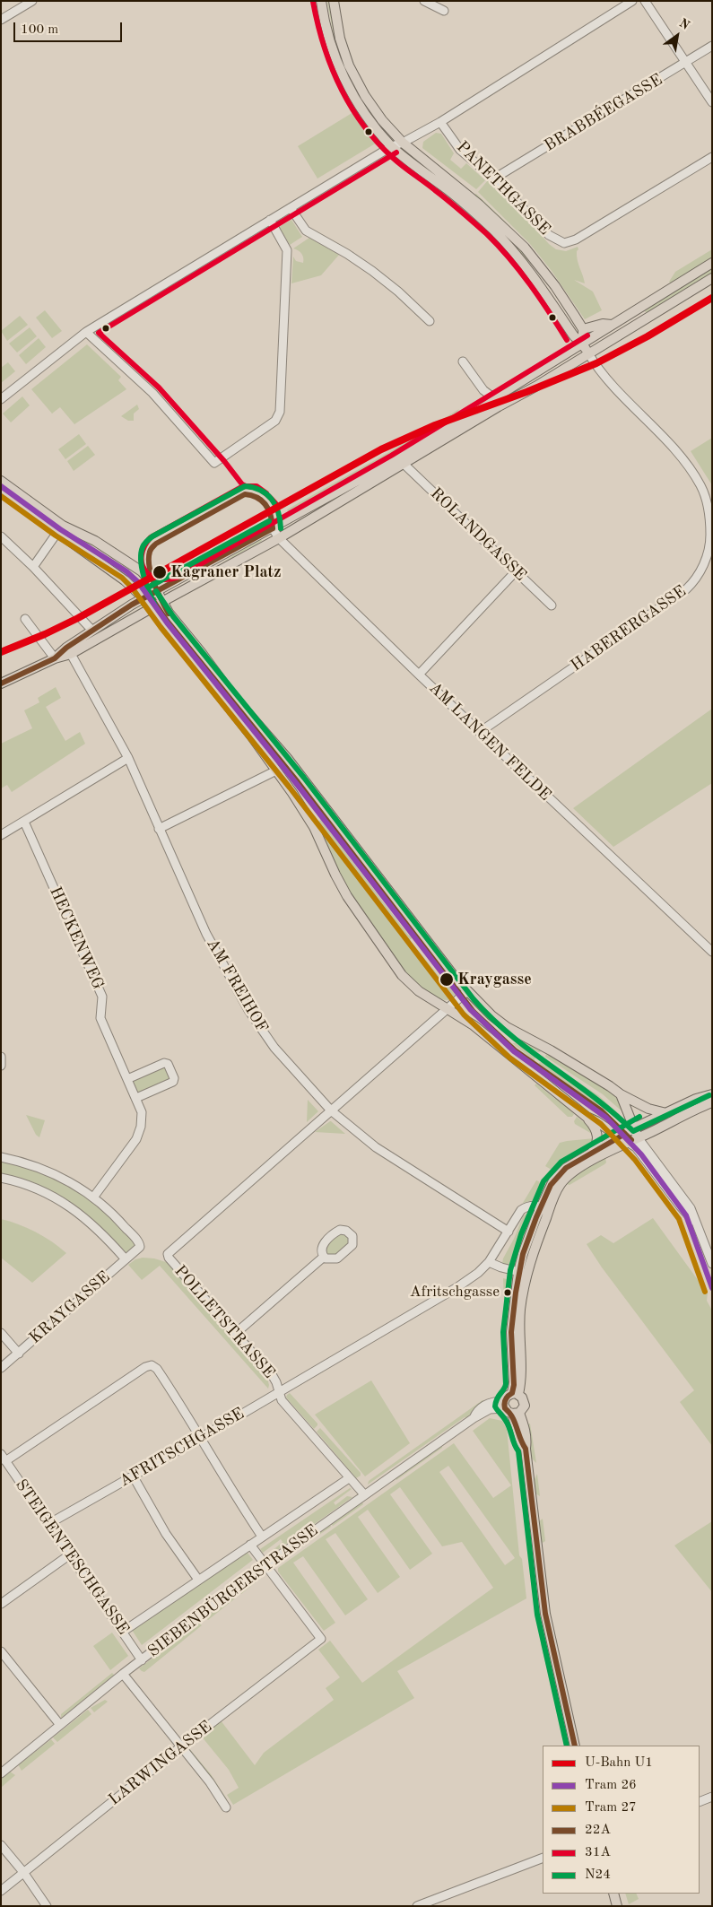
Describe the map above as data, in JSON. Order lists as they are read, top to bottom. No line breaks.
{"streets":{"street":["BRABBÉEGASSE","PANETHGASSE","ROLANDGASSE","HABERERGASSE","AM LANGEN FELDE","HECKENWEG","AM FREIHOF","KRAYGASSE","POLLETSTRASSE","AFRITSCHGASSE","STEIGENTESCHGASSE","SIEBENBÜRGERSTRASSE","LARWINGASSE"]},"crossings":[["BRABBÉEGASSE","PANETHGASSE"],["HABERERGASSE","AM LANGEN FELDE"],["HECKENWEG","KRAYGASSE"],["AM FREIHOF","POLLETSTRASSE"],["AM FREIHOF","AFRITSCHGASSE"],["POLLETSTRASSE","AFRITSCHGASSE"],["POLLETSTRASSE","SIEBENBÜRGERSTRASSE"],["AFRITSCHGASSE","STEIGENTESCHGASSE"],["STEIGENTESCHGASSE","SIEBENBÜRGERSTRASSE"],["SIEBENBÜRGERSTRASSE","LARWINGASSE"]],"places":["Kagraner Platz","Kraygasse","Afritschgasse"],"lines":["transit line 31A","metro line U1","tram line 26","transit line N24","transit line 22A","tram line 27"],"legend":["U-Bahn U1","Tram 26","Tram 27","22A","31A","N24"],"scale_bar":"100 m","north":"top right"}
